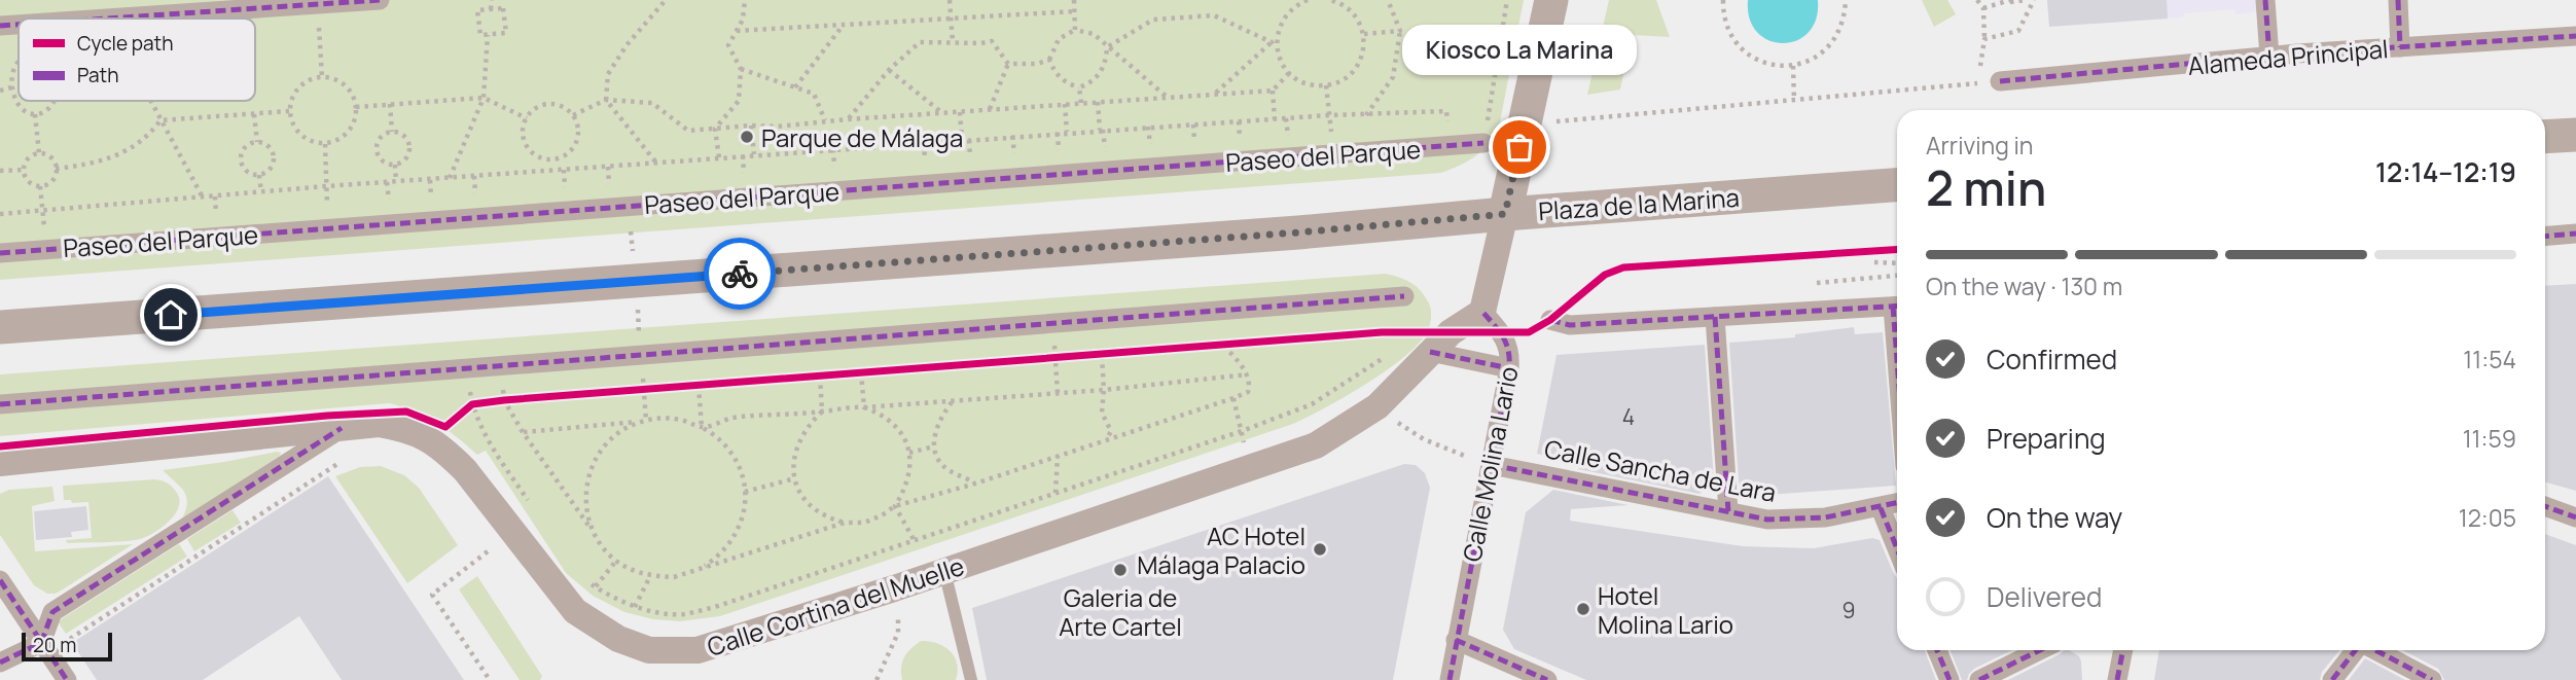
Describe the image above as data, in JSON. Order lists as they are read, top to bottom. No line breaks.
{"streets":{"street":["Alameda Principal","Paseo del Parque","Plaza de la Marina","Calle Molina Lario","Calle Sancha de Lara","Calle Cortina del Muelle"]},"crossings":[["Calle Molina Lario","Calle Sancha de Lara"],["Calle Molina Lario","Calle Cortina del Muelle"]],"places":["Parque de Málaga","Kiosco La Marina","AC Hotel Málaga Palacio","Galeria de Arte Cartel","Hotel Molina Lario"],"house_numbers":["4","9"],"legend":["Cycle path","Path"],"scale_bar":"20 m","page":{"bubble":"Kiosco La Marina","heading":["2 min","Arriving in","12:14–12:19"],"bar":"On the way · 130 m","list":[["Confirmed","11:54"],["Preparing","11:59"],["On the way","12:05"],"Delivered"],"scale":"20 m"}}
